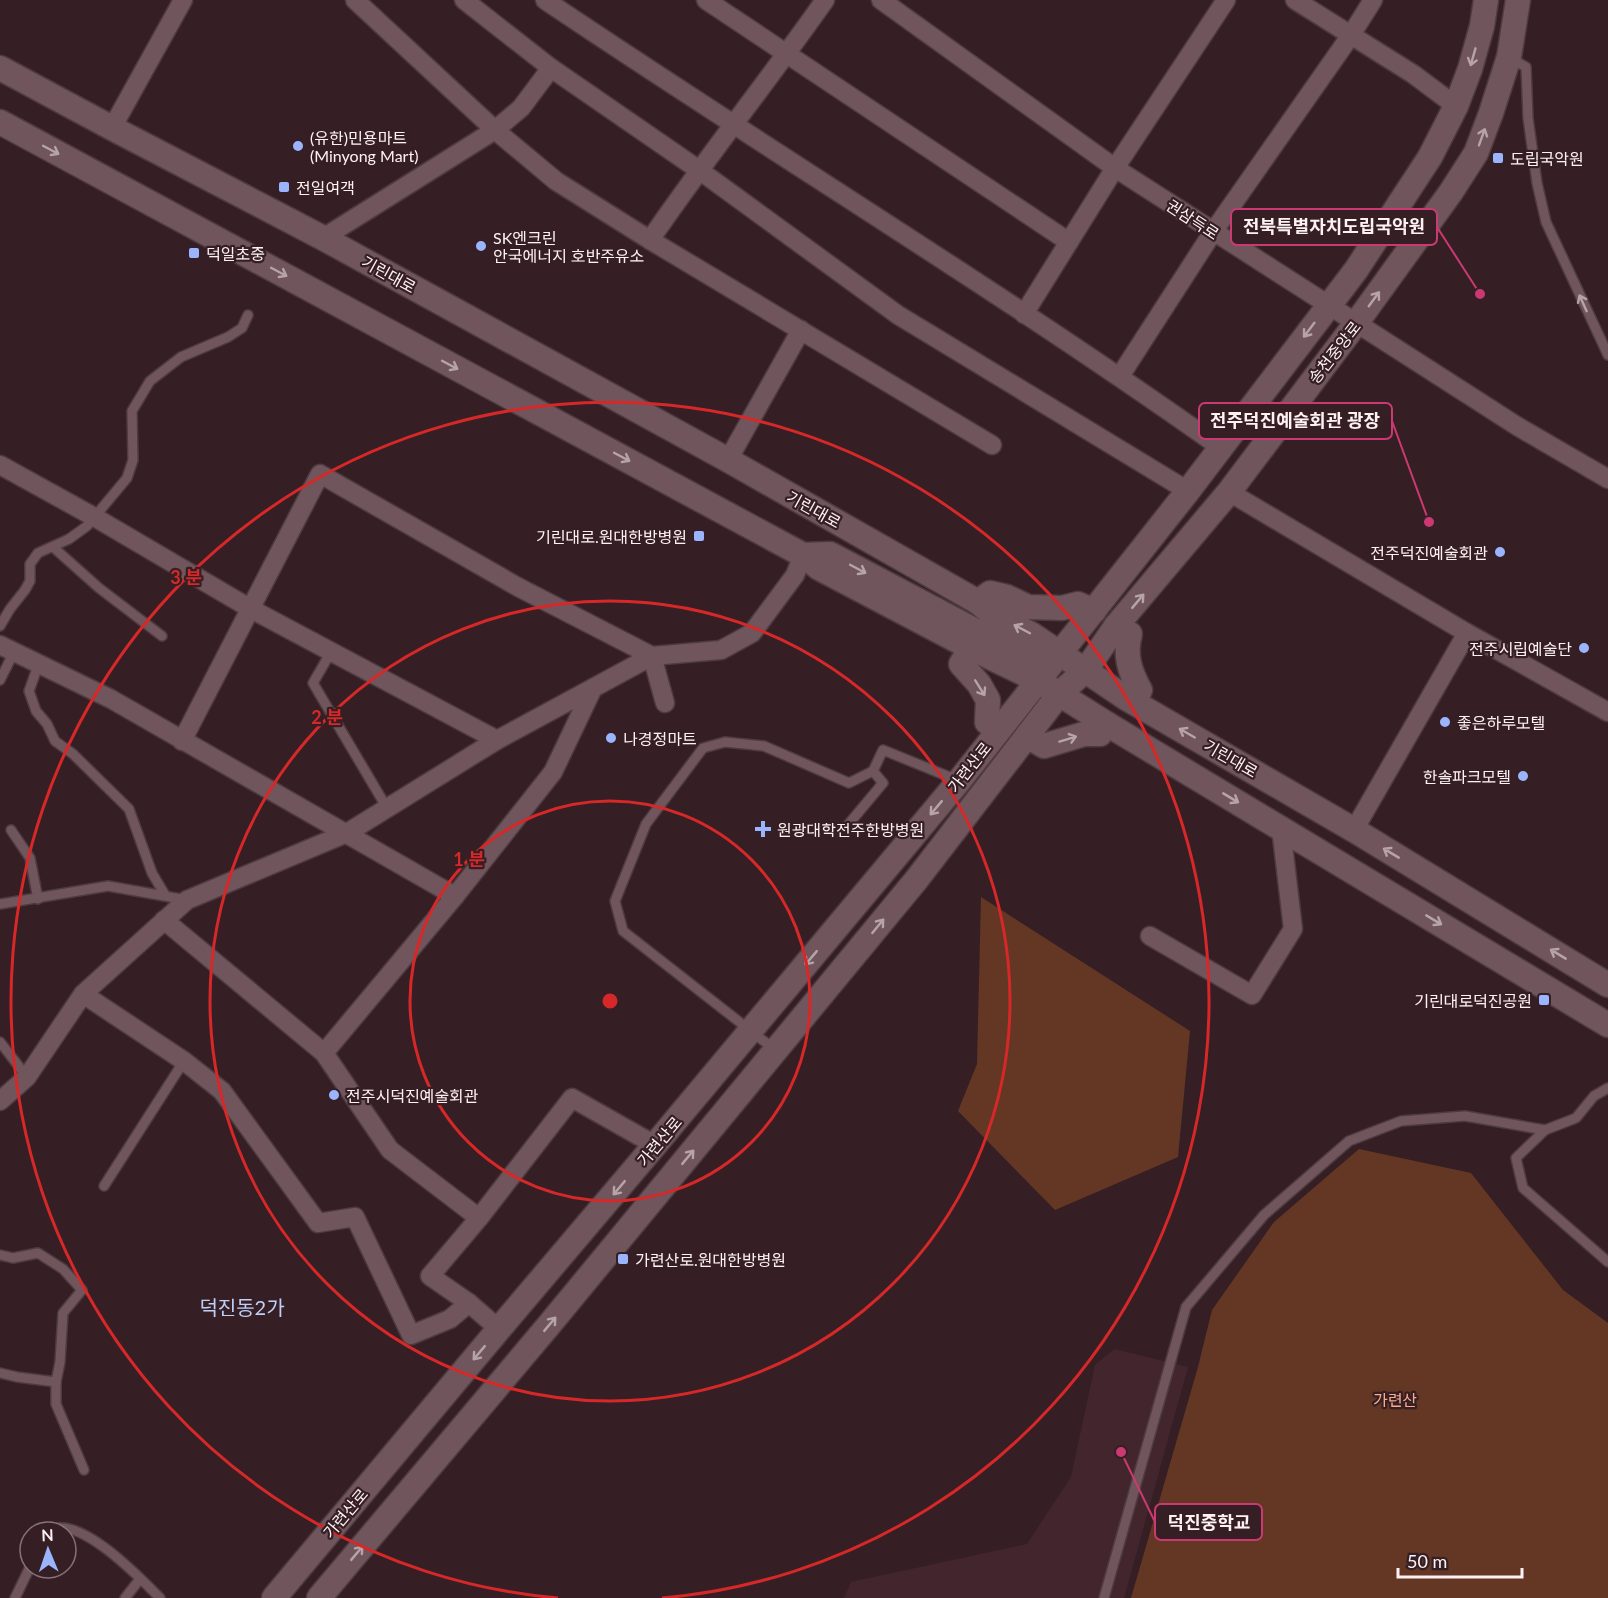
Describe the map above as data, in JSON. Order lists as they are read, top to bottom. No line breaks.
{"streets":{"street":["권삼득로","기린대로","송천중앙로","가련산로"]},"crossings":[["권삼득로","송천중앙로"],["기린대로","송천중앙로"],["기린대로","가련산로"],["송천중앙로","가련산로"]],"districts":["덕진동2가"],"parks":["가련산"],"places":{"other":["(유한)민용마트 (Minyong Mart)","SK엔크린 안국에너지 호반주유소","전북특별자치도립국악원","전주덕진예술회관 광장","전주덕진예술회관","전주시립예술단","좋은하루모텔","나경정마트","한솔파크모텔","전주시덕진예술회관","덕진중학교"],"transit":["도립국악원","전일여객","덕일초중","기린대로.원대한방병원","기린대로덕진공원","가련산로.원대한방병원"],"health":["원광대학전주한방병원"]},"scale_bar":"50 m","north":"top","rings":["3 분","2 분","1 분"]}
